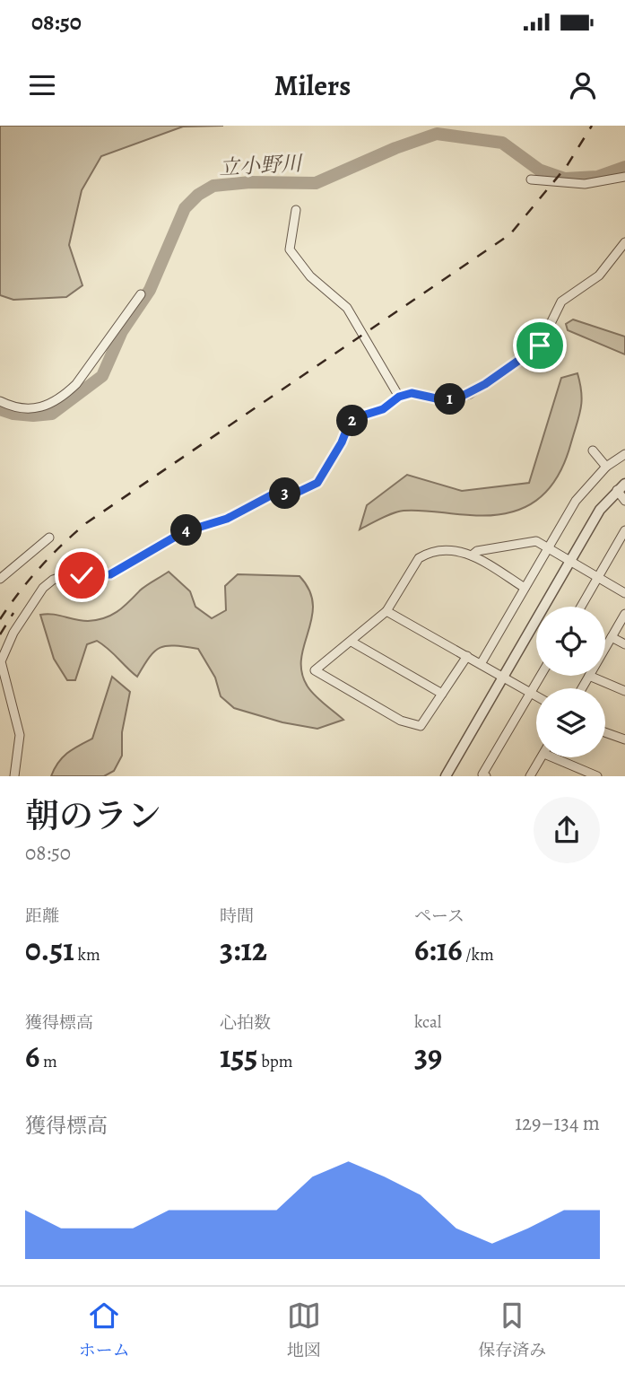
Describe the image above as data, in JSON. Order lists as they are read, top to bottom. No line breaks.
{"water":["立小野川"],"page":{"status":"08:50","header":"Milers","pins":["1","2","3","4"],"heading":["朝のラン","08:50"],"stats":[["距離","0.51 km"],["時間","3:12"],["ペース","6:16 /km"],["獲得標高","6 m"],["心拍数","155 bpm"],["kcal","39"]],"chart":["獲得標高","129–134 m"],"tabs":["ホーム","地図","保存済み"]}}
